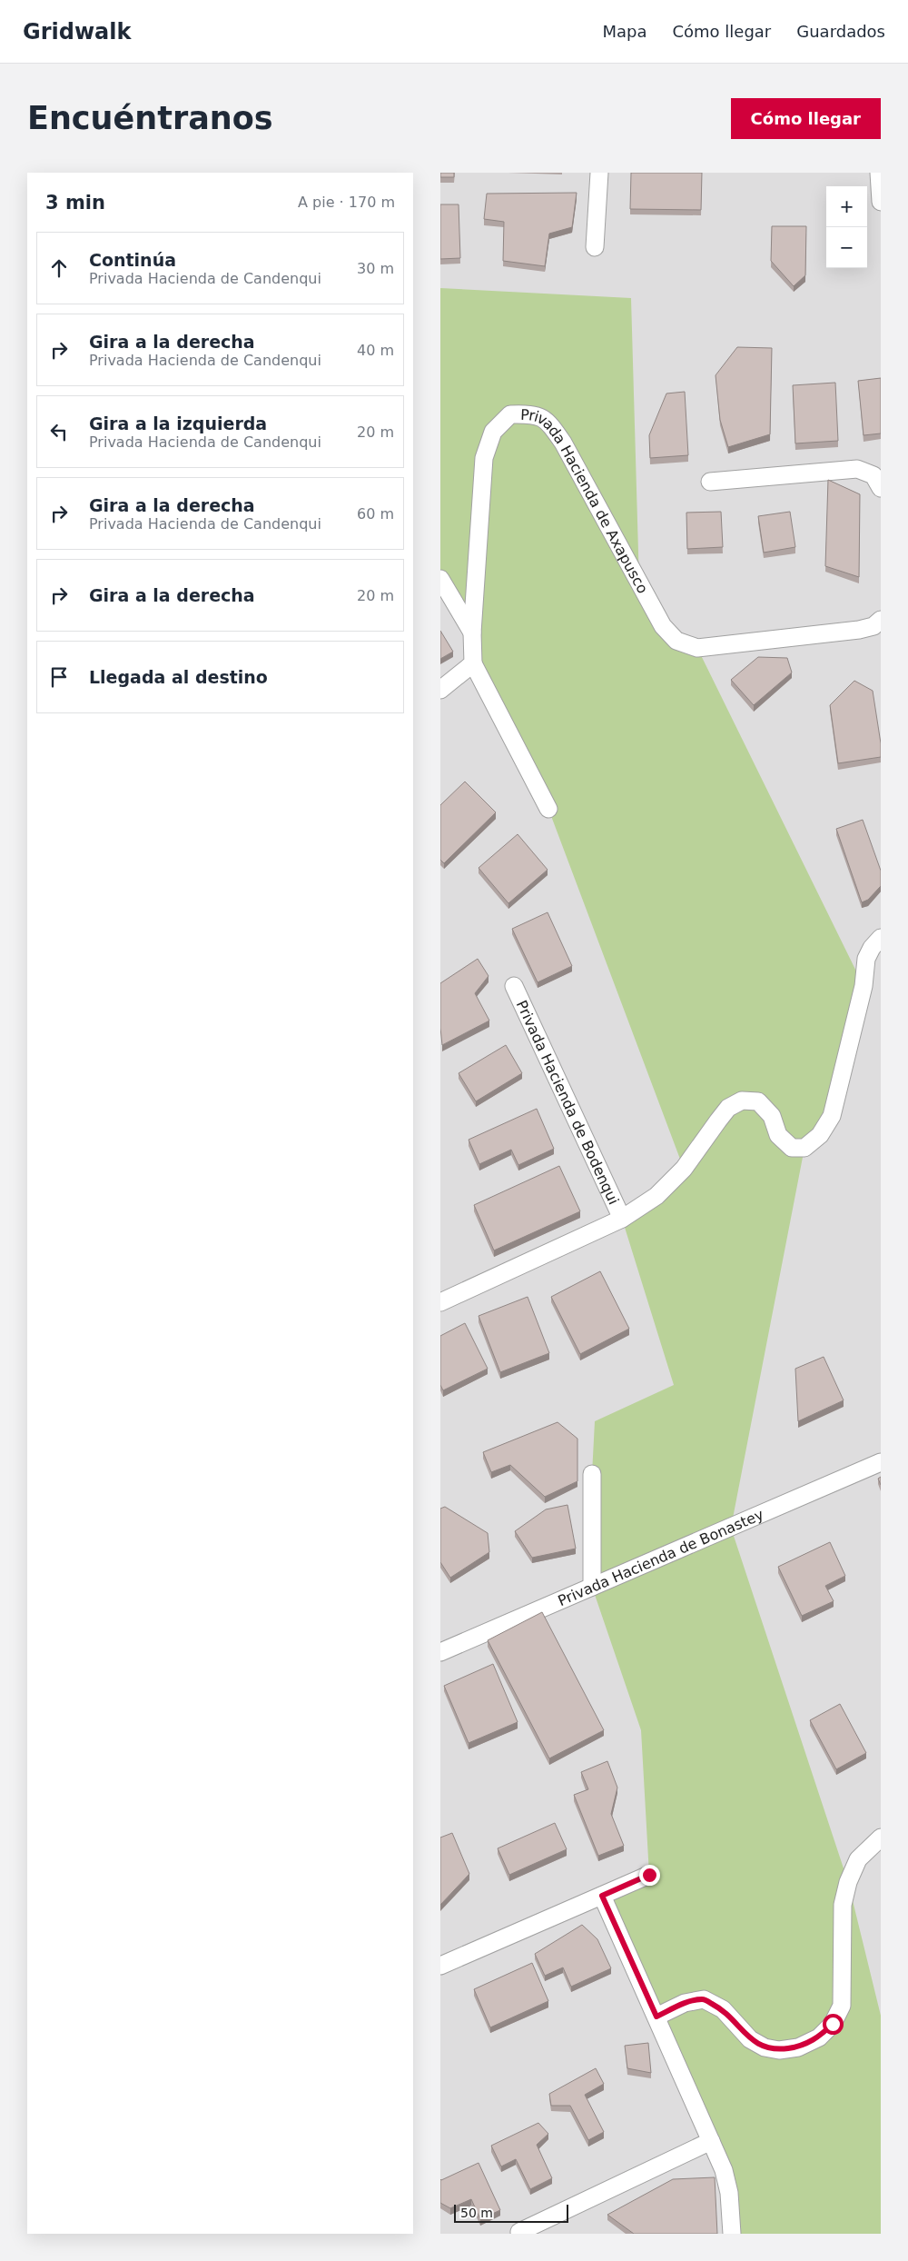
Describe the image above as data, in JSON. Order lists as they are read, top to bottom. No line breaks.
{"streets":{"street":["Privada Hacienda de Axapusco","Privada Hacienda de Bodenqui","Privada Hacienda de Bonastey"]},"scale_bar":"50 m","page":{"header":"Gridwalk","nav":["Mapa","Cómo llegar","Guardados"],"buttons":"Cómo llegar","title":"Encuéntranos","heading":["3 min","A pie · 170 m"],"map_buttons":["+","−"],"list":[["Continúa","Privada Hacienda de Candenqui","30 m"],["Gira a la derecha","Privada Hacienda de Candenqui","40 m"],["Gira a la izquierda","Privada Hacienda de Candenqui","20 m"],["Gira a la derecha","Privada Hacienda de Candenqui","60 m"],["Gira a la derecha","20 m"],"Llegada al destino"],"scale":"50 m"}}
